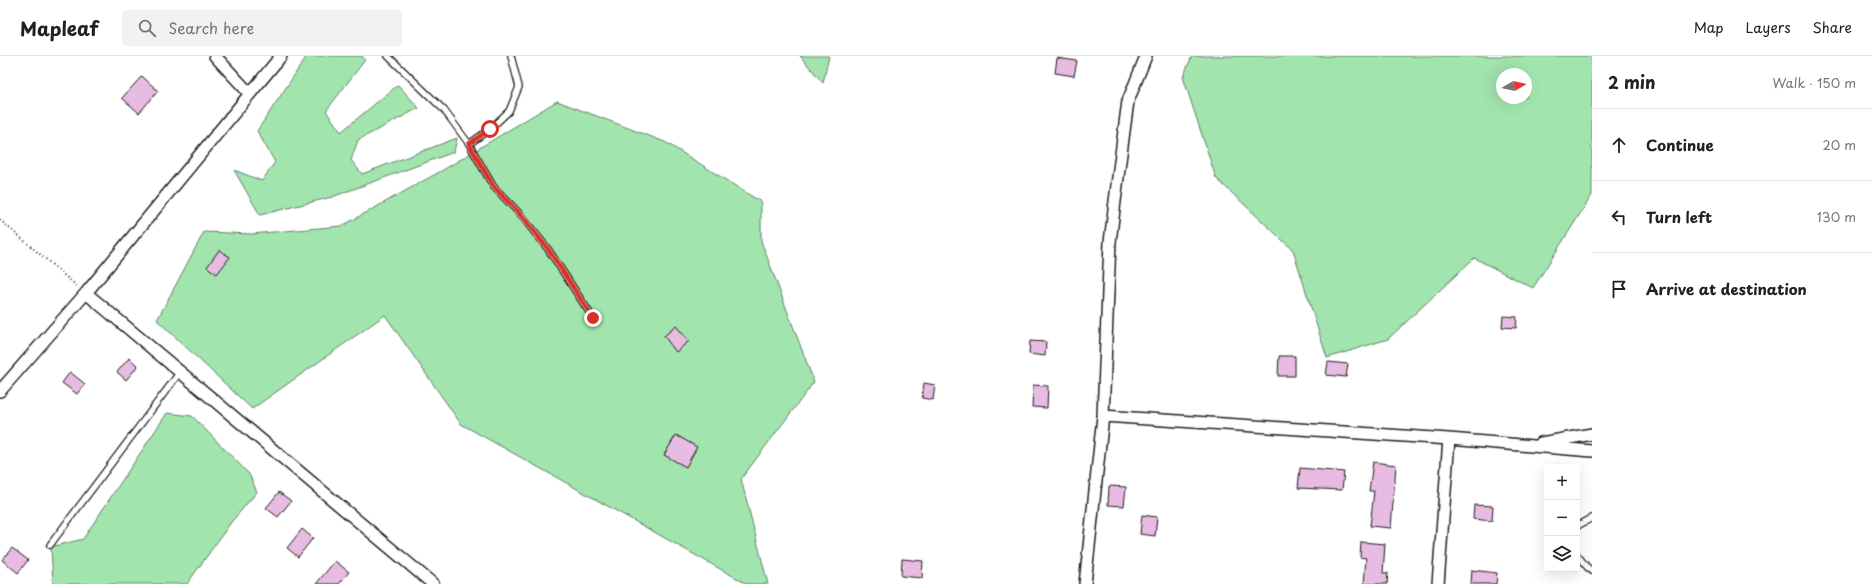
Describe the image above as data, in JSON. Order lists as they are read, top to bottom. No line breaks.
{"north":"right","page":{"header":"Mapleaf","search":"Search here","nav":["Map","Layers","Share"],"heading":["2 min","Walk · 150 m"],"list":[["Continue","20 m"],["Turn left","130 m"],"Arrive at destination"],"map_buttons":["+","−"]}}
